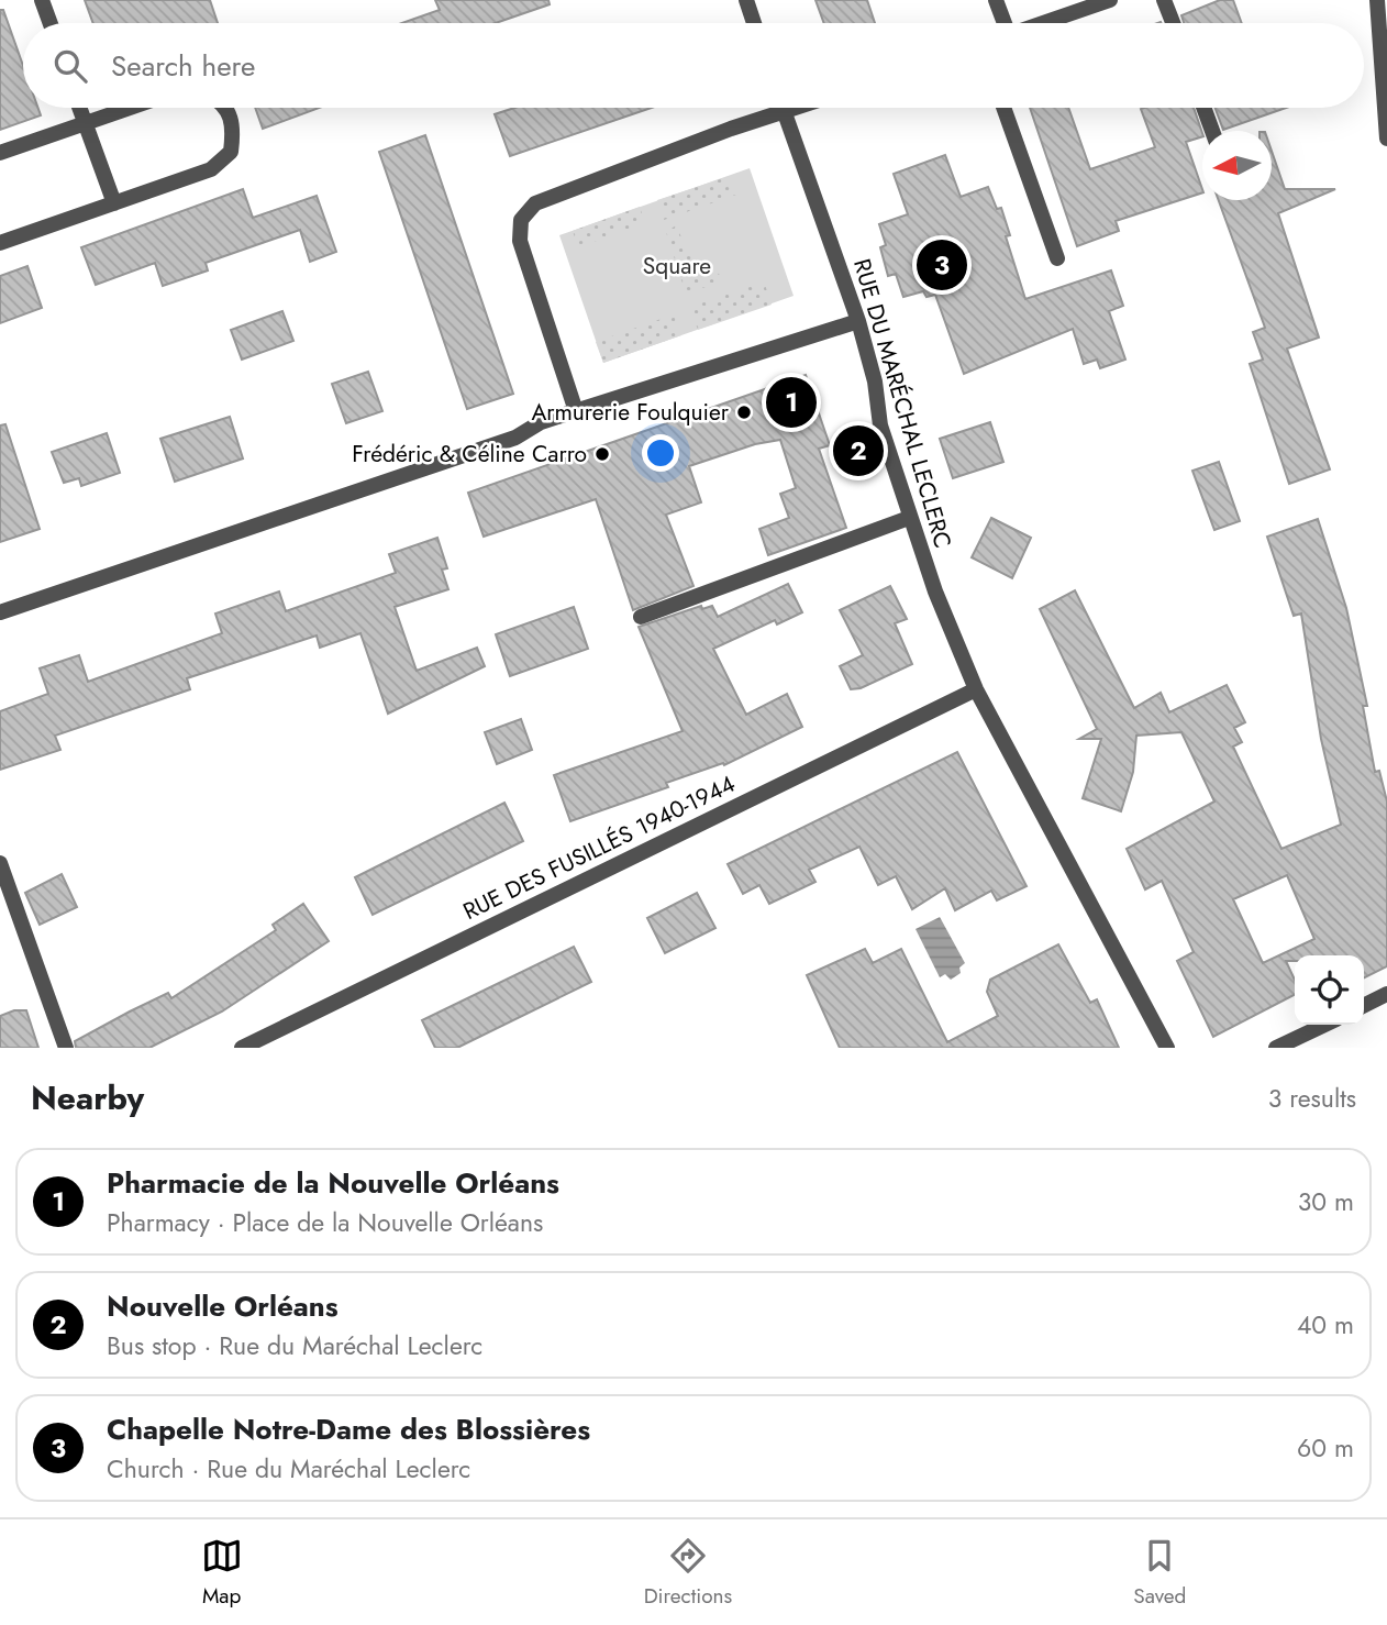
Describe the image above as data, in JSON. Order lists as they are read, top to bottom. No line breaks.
{"streets":{"street":["RUE DU MARÉCHAL LECLERC","RUE DES FUSILLÉS 1940-1944"]},"crossings":[["RUE DU MARÉCHAL LECLERC","RUE DES FUSILLÉS 1940-1944"]],"parks":["Square"],"places":["Armurerie Foulquier","Frédéric & Céline Carro"],"north":"left","page":{"search":"Search here","pins":["3","1","2"],"heading":["Nearby","3 results"],"list":[{"mark":"1","name":"Pharmacie de la Nouvelle Orléans","note":"Pharmacy · Place de la Nouvelle Orléans","value":"30 m"},{"mark":"2","name":"Nouvelle Orléans","note":"Bus stop · Rue du Maréchal Leclerc","value":"40 m"},{"mark":"3","name":"Chapelle Notre-Dame des Blossières","note":"Church · Rue du Maréchal Leclerc","value":"60 m"}],"nav":["Map","Directions","Saved"]}}
